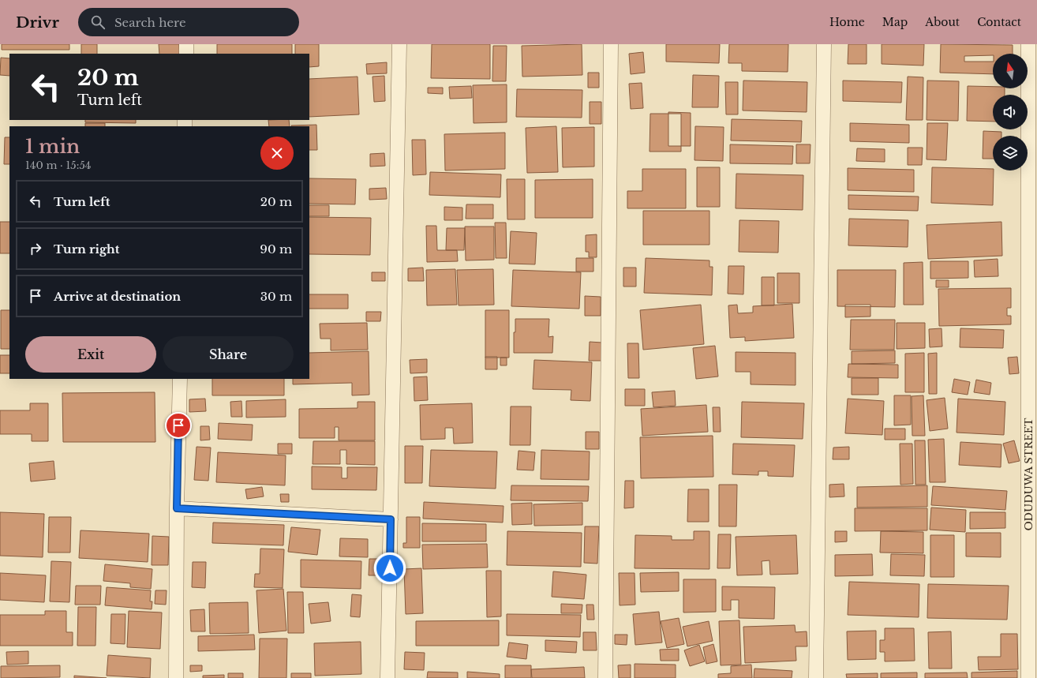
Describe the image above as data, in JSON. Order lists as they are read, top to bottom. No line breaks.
{"streets":{"street":["ODUDUWA STREET"]},"north":"top","page":{"header":"Drivr","search":"Search here","nav":["Home","Map","About","Contact"],"turn":["20 m","Turn left"],"heading":["1 min","140 m · 15:54"],"list":[{"name":"Turn left","value":"20 m"},{"name":"Turn right","value":"90 m"},{"name":"Arrive at destination","value":"30 m"}],"buttons":["Exit","Share"]}}
